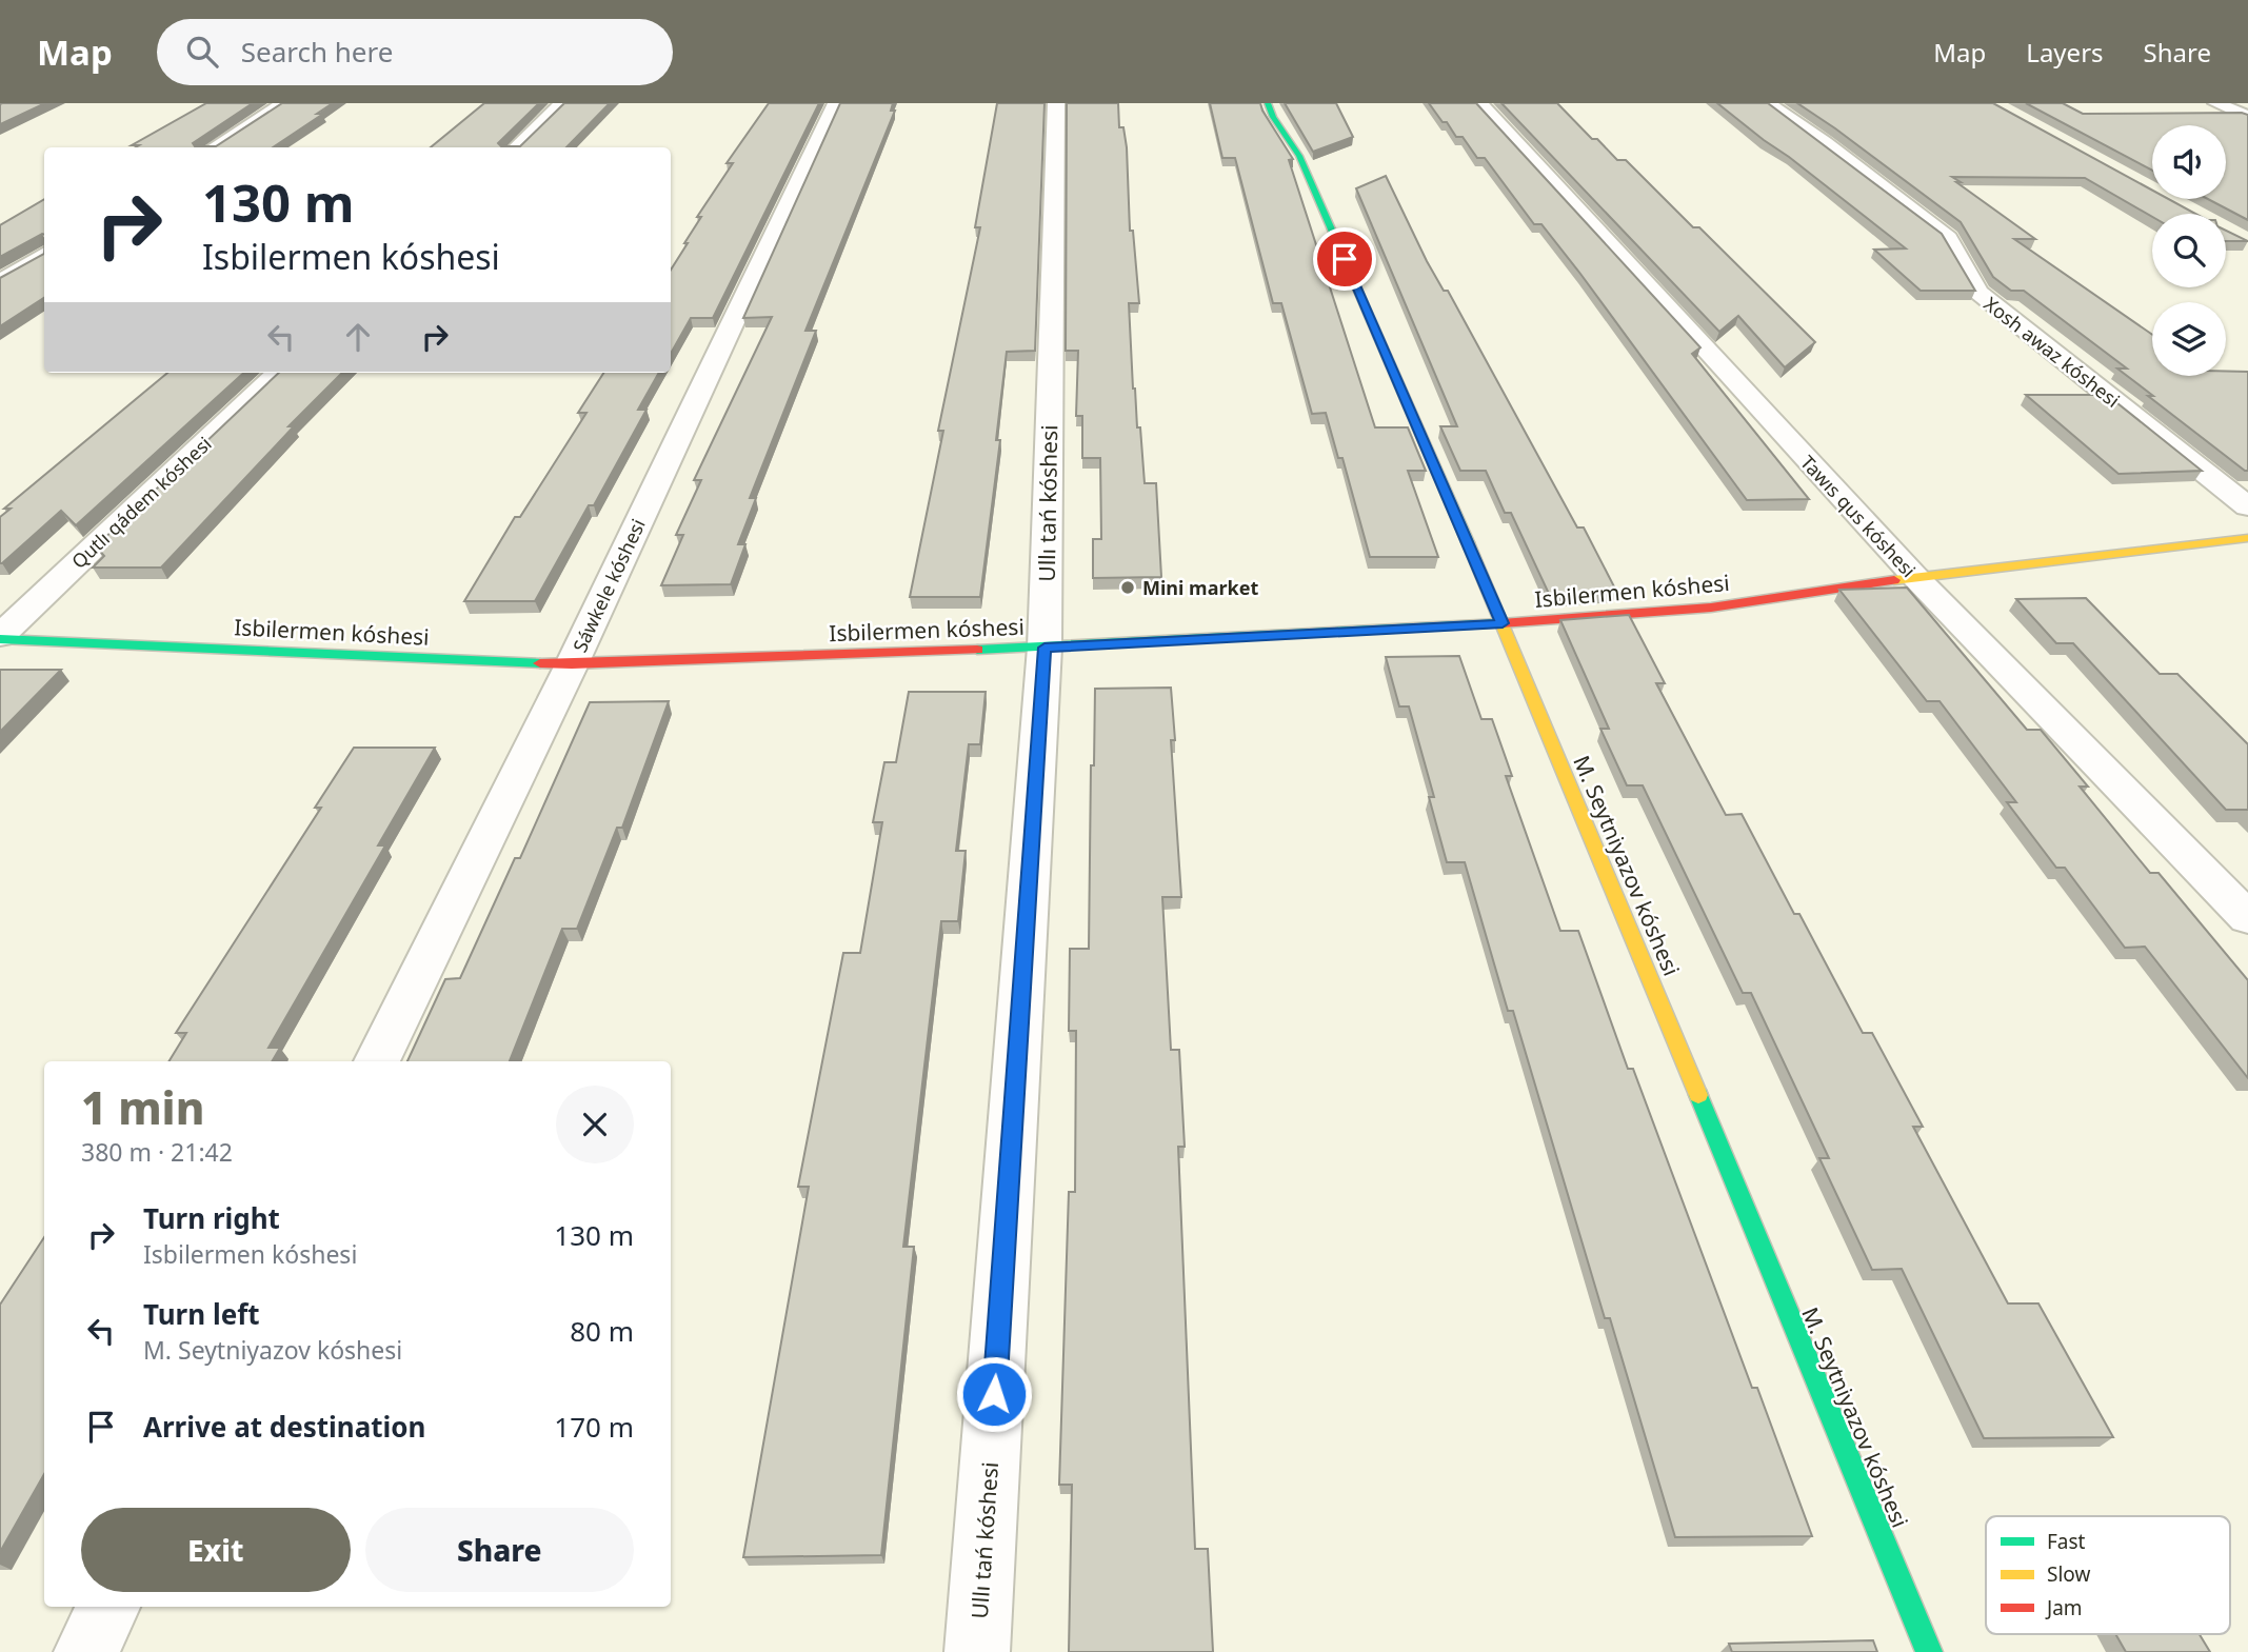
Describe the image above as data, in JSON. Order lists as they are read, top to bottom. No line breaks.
{"streets":{"street":["Xosh awaz kóshesi","Qutlı qádem kóshesi","Ullı tań kóshesi","Tawıs qus kóshesi","Sáwkele kóshesi","Isbilermen kóshesi","M. Seytniyazov kóshesi"]},"crossings":[["Qutlı qádem kóshesi","Isbilermen kóshesi"],["Ullı tań kóshesi","Isbilermen kóshesi"],["Tawıs qus kóshesi","Isbilermen kóshesi"],["Sáwkele kóshesi","Isbilermen kóshesi"],["Isbilermen kóshesi","M. Seytniyazov kóshesi"]],"places":["Mini market"],"legend":["Fast","Slow","Jam"],"page":{"header":"Map","search":"Search here","nav":["Map","Layers","Share"],"turn":["130 m","Isbilermen kóshesi"],"heading":["1 min","380 m · 21:42"],"list":[{"name":"Turn right","note":"Isbilermen kóshesi","value":"130 m"},{"name":"Turn left","note":"M. Seytniyazov kóshesi","value":"80 m"},{"name":"Arrive at destination","value":"170 m"}],"buttons":["Exit","Share"]}}
